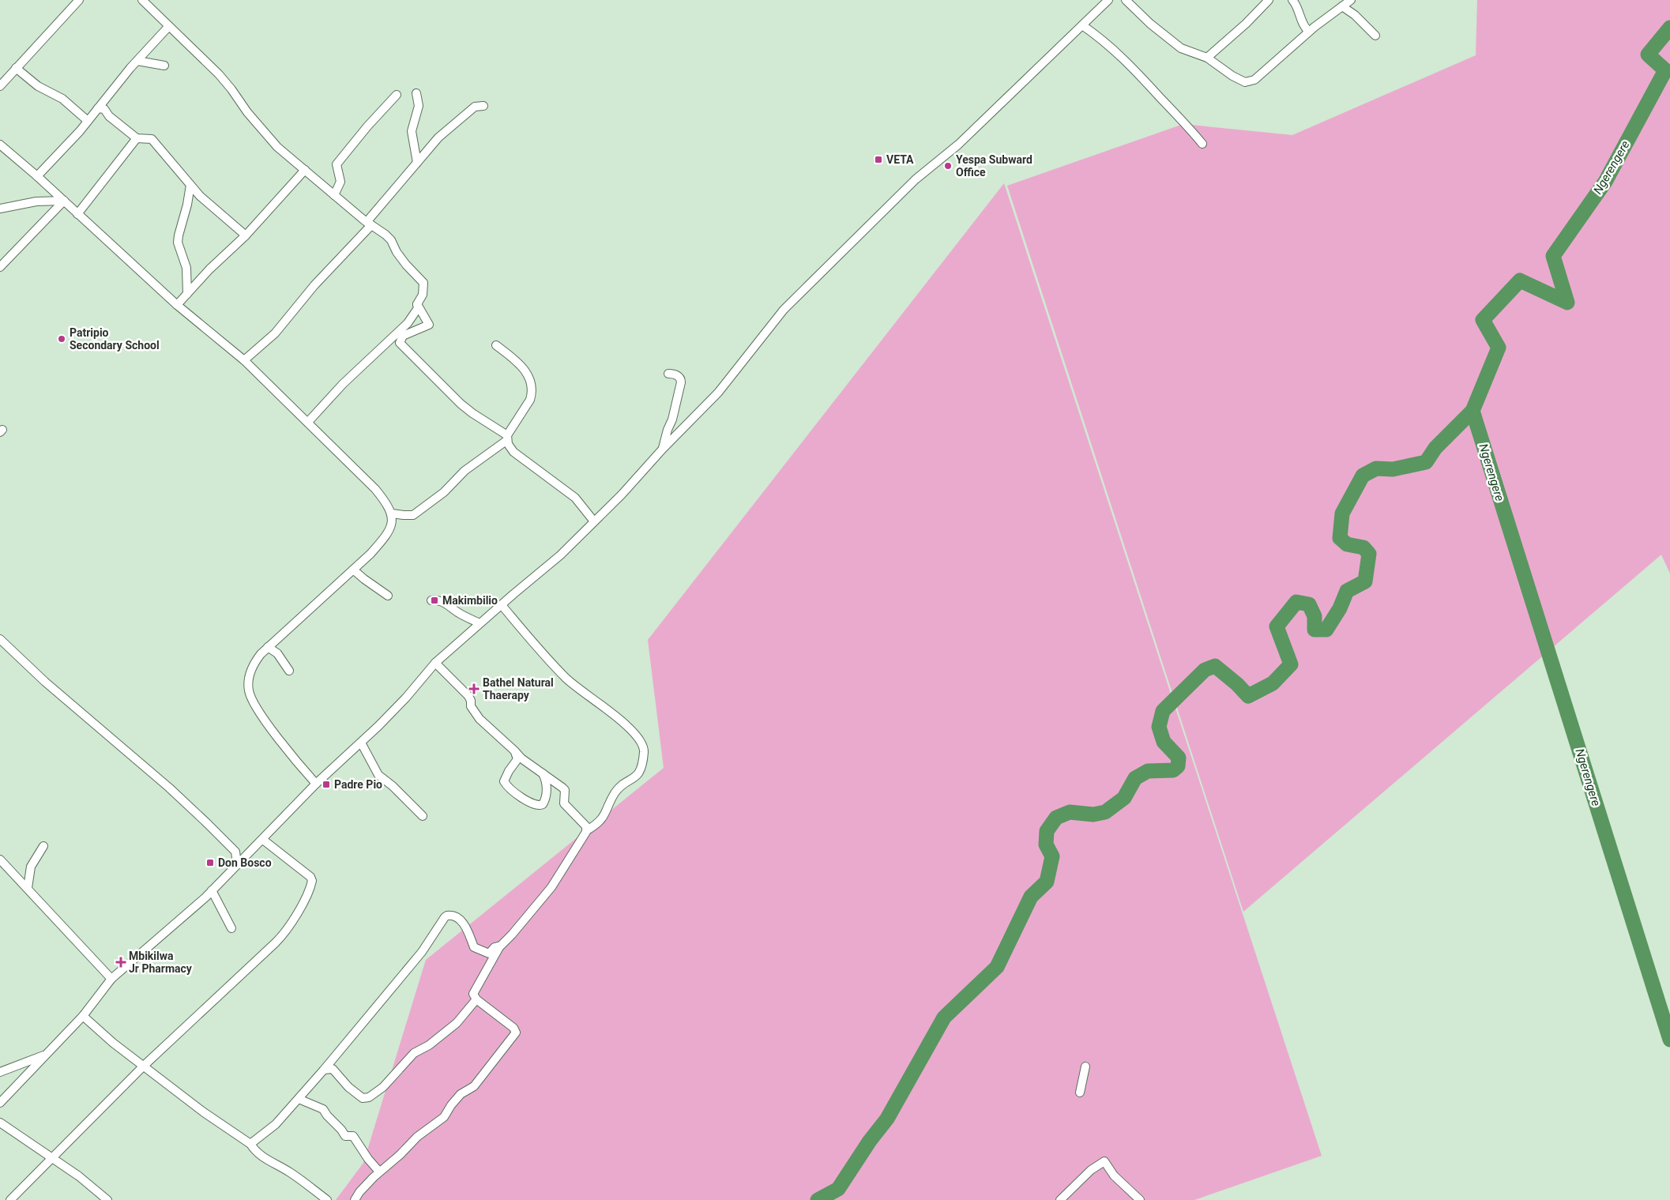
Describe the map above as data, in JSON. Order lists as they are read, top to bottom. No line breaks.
{"water":["Ngerengere"],"places":{"transit":["VETA","Makimbilio","Padre Pio","Don Bosco"],"other":["Yespa Subward Office","Patripio Secondary School"],"health":["Bathel Natural Thaerapy","Mbikilwa Jr Pharmacy"]}}
